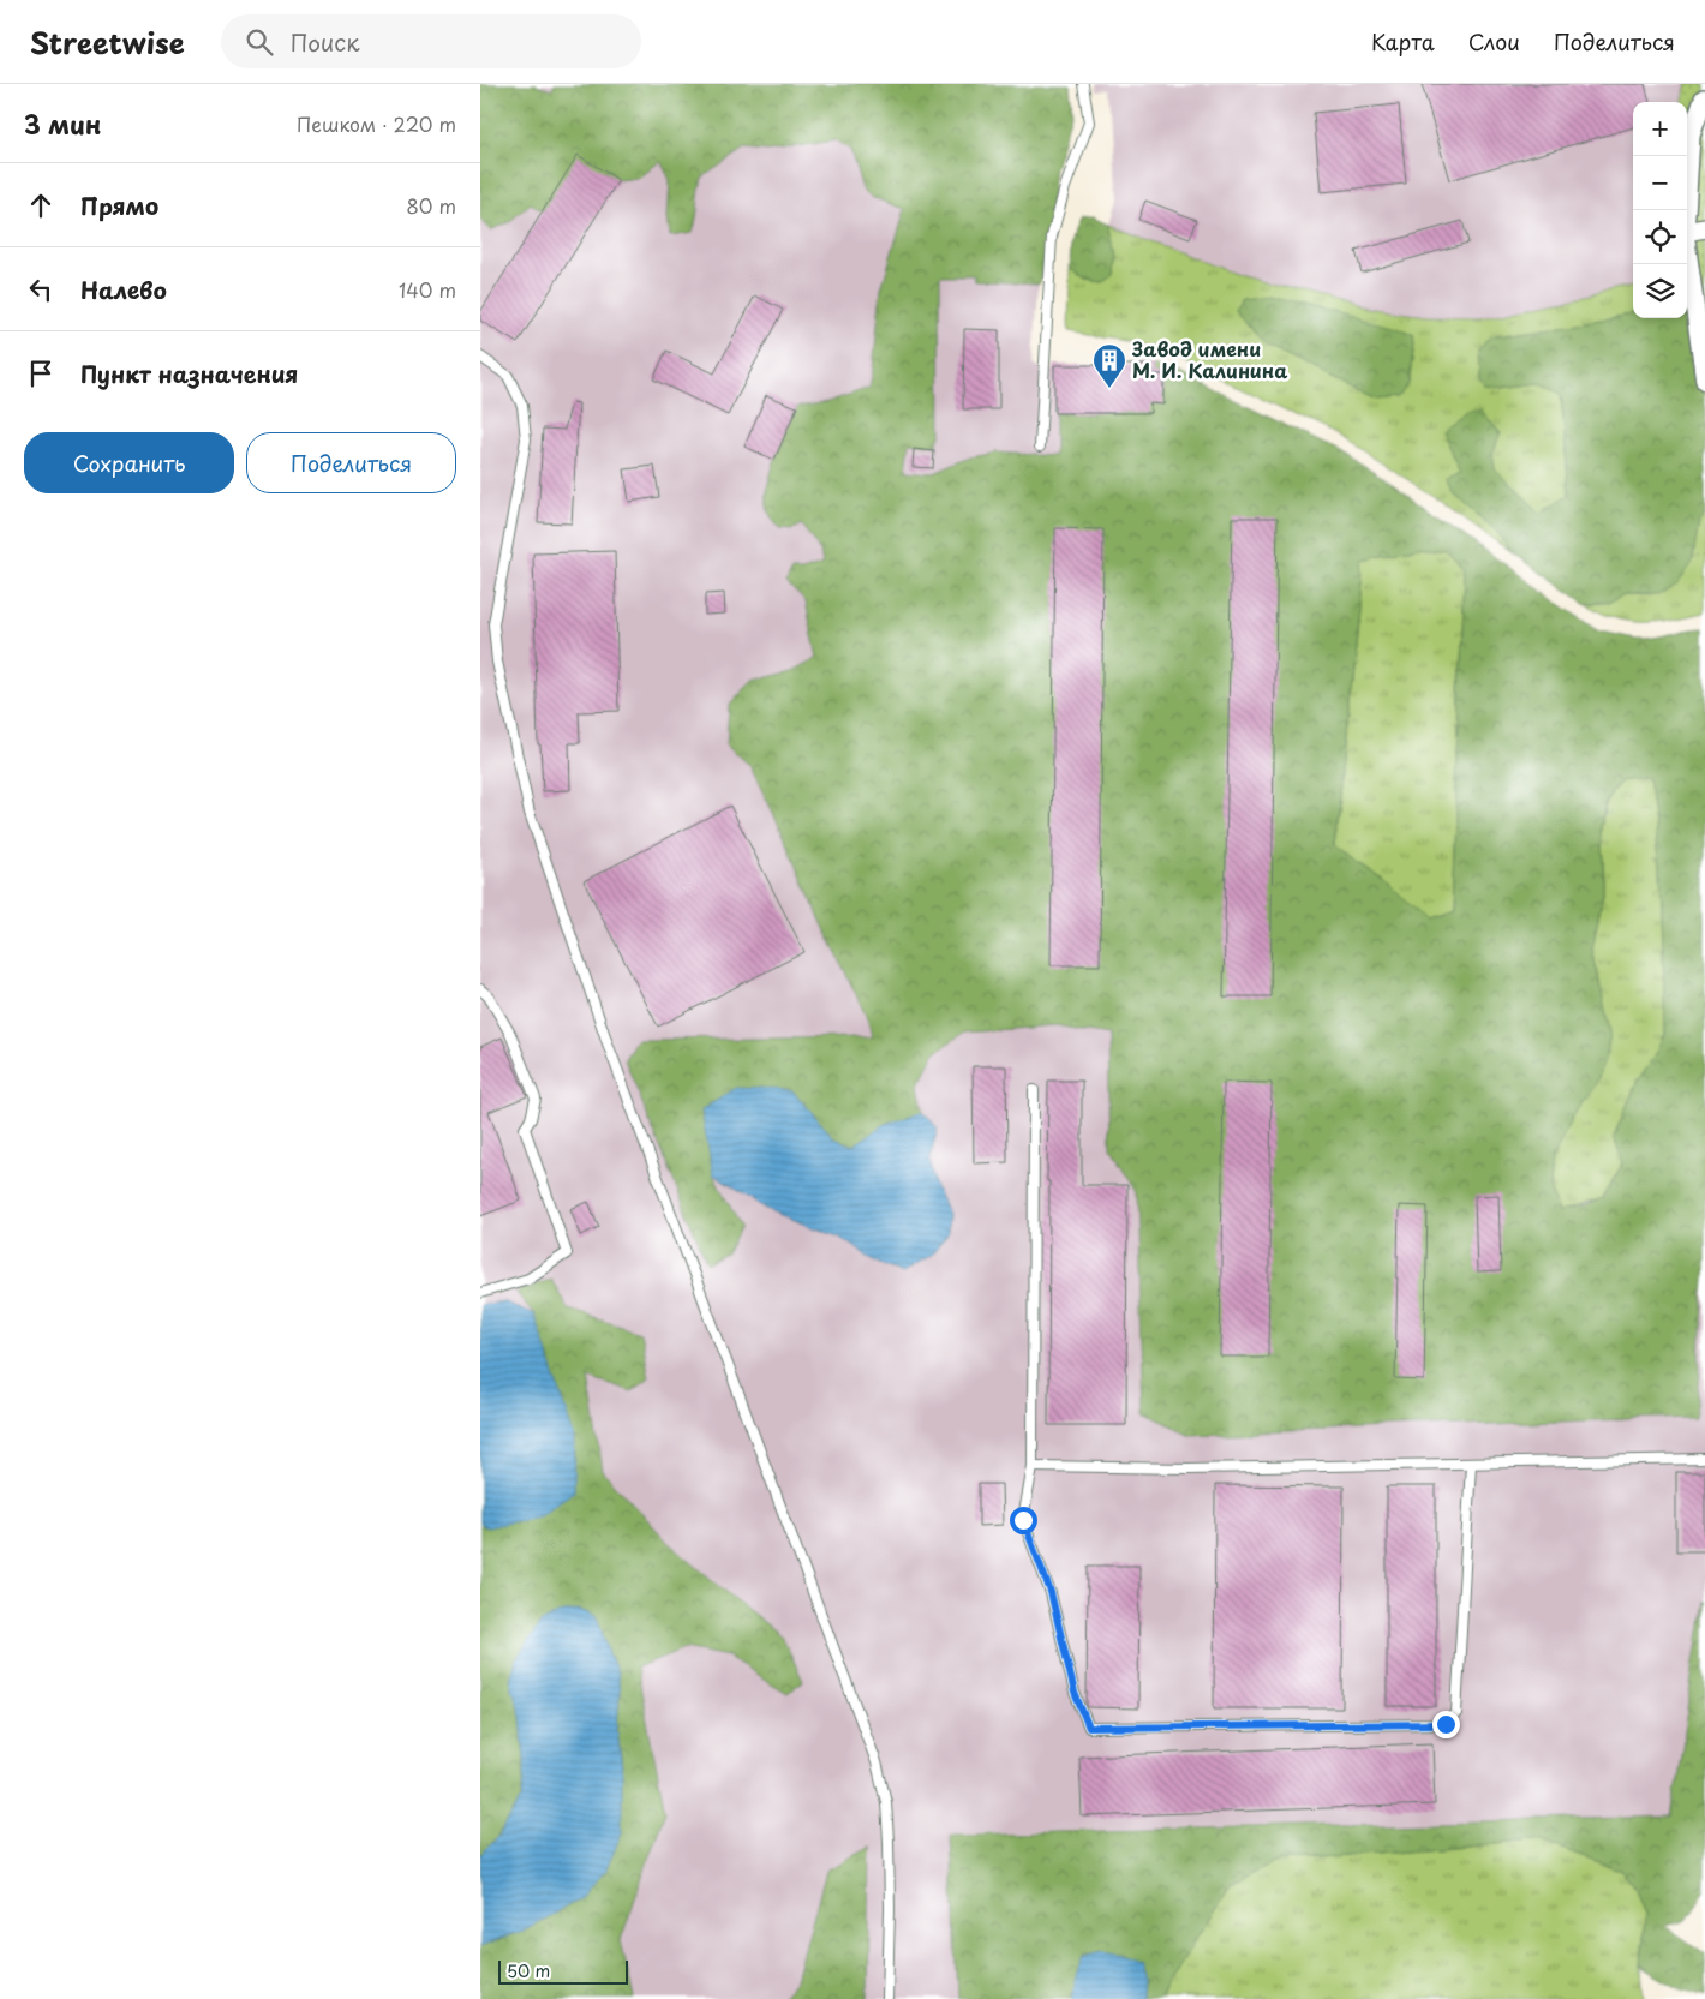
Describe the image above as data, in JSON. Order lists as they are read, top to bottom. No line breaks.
{"places":{"building":["Завод имени М. И. Калинина"]},"scale_bar":"50 m","page":{"header":"Streetwise","search":"Поиск","nav":["Карта","Слои","Поделиться"],"heading":["3 мин","Пешком · 220 m"],"map_buttons":["+","−"],"list":[["Прямо","80 m"],["Налево","140 m"],"Пункт назначения"],"buttons":["Сохранить","Поделиться"],"scale":"50 m"}}
